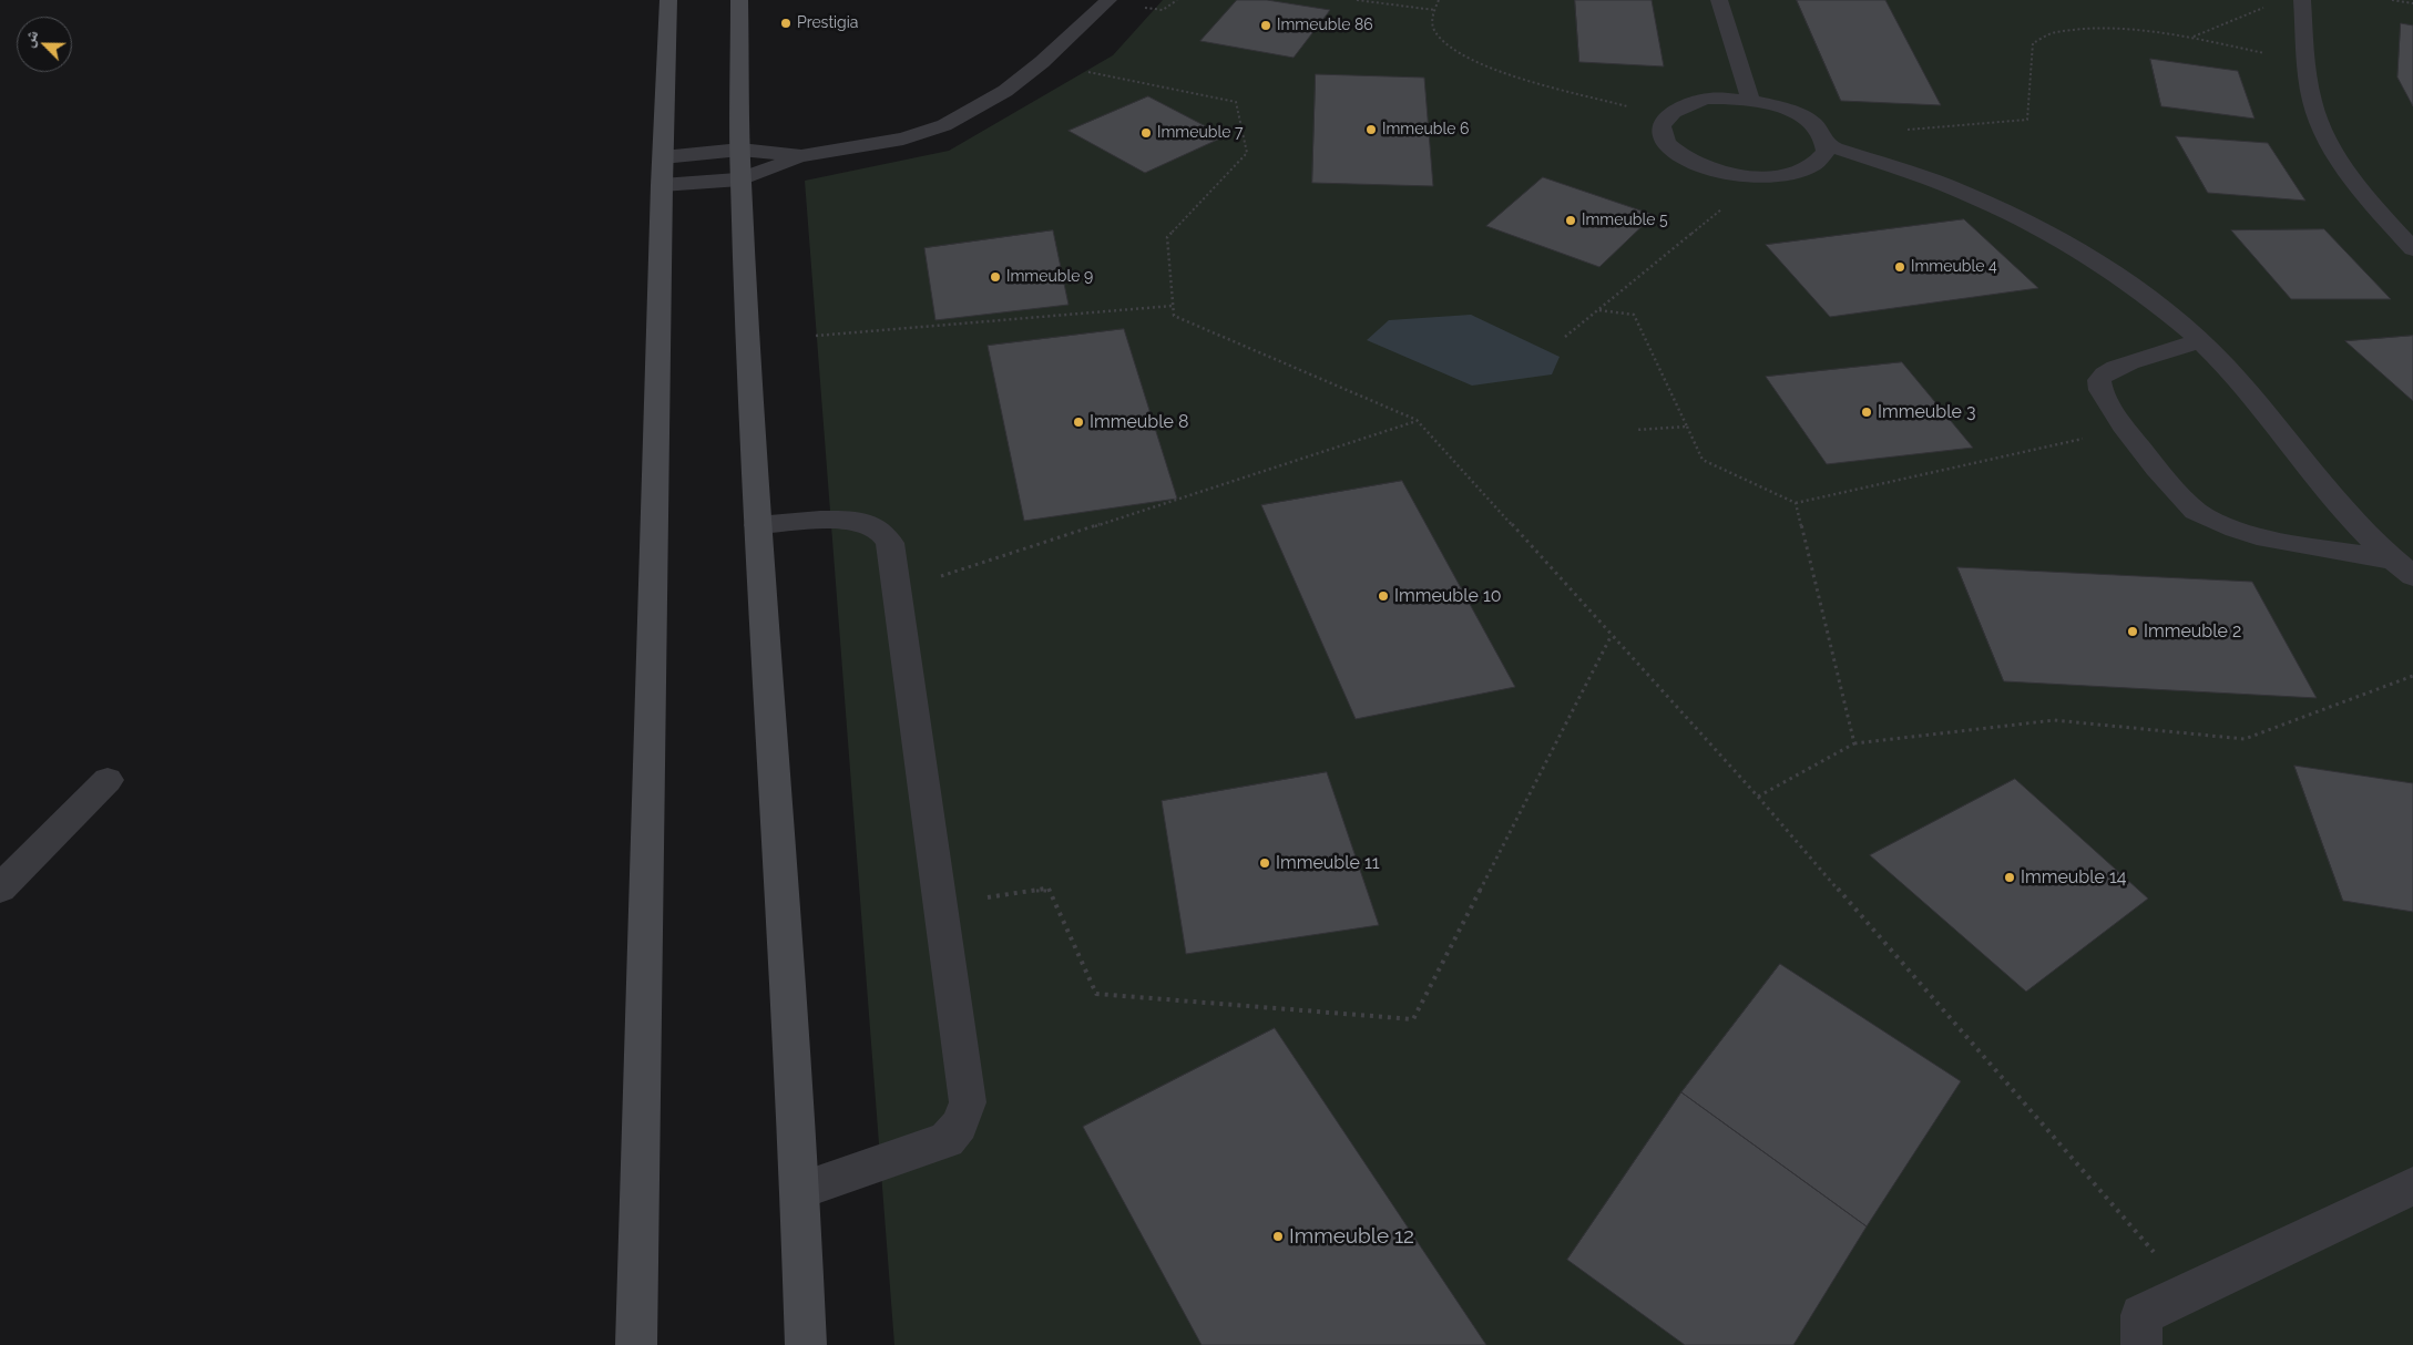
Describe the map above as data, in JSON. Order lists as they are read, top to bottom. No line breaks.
{"places":["Prestigia","Immeuble 86","Immeuble 6","Immeuble 7","Immeuble 5","Immeuble 4","Immeuble 9","Immeuble 3","Immeuble 8","Immeuble 10","Immeuble 2","Immeuble 11","Immeuble 14","Immeuble 12"],"north":"top left"}
